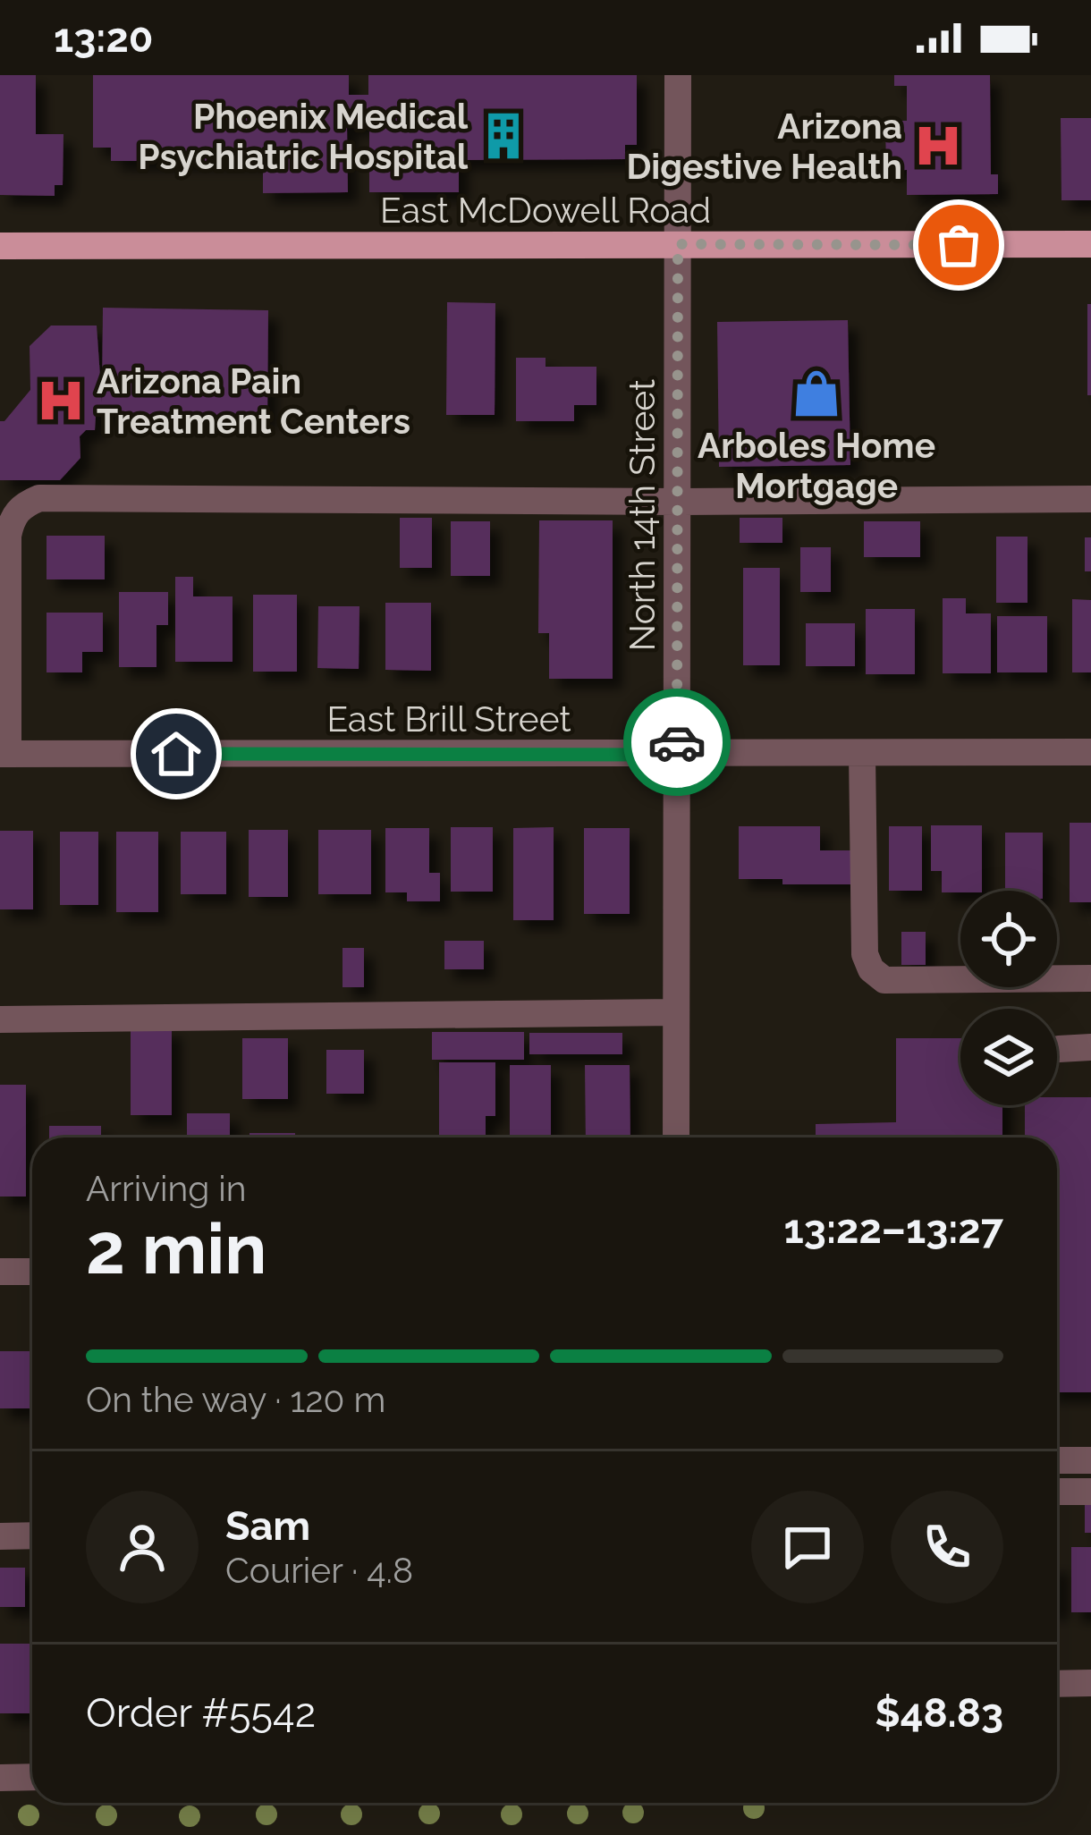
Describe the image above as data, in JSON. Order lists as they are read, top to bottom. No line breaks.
{"streets":{"main road":["East McDowell Road"],"street":["North 14th Street","East Brill Street"]},"crossings":[["East McDowell Road","North 14th Street"],["North 14th Street","East Brill Street"]],"places":{"building":["Phoenix Medical Psychiatric Hospital"],"hospital":["Arizona Digestive Health","Arizona Pain Treatment Centers"],"shop":["Arboles Home Mortgage"]},"page":{"status":"13:20","heading":["2 min","Arriving in","13:22–13:27"],"panel":["Sam","Courier · 4.8","Order #5542","$48.83"],"bar":"On the way · 120 m"}}
